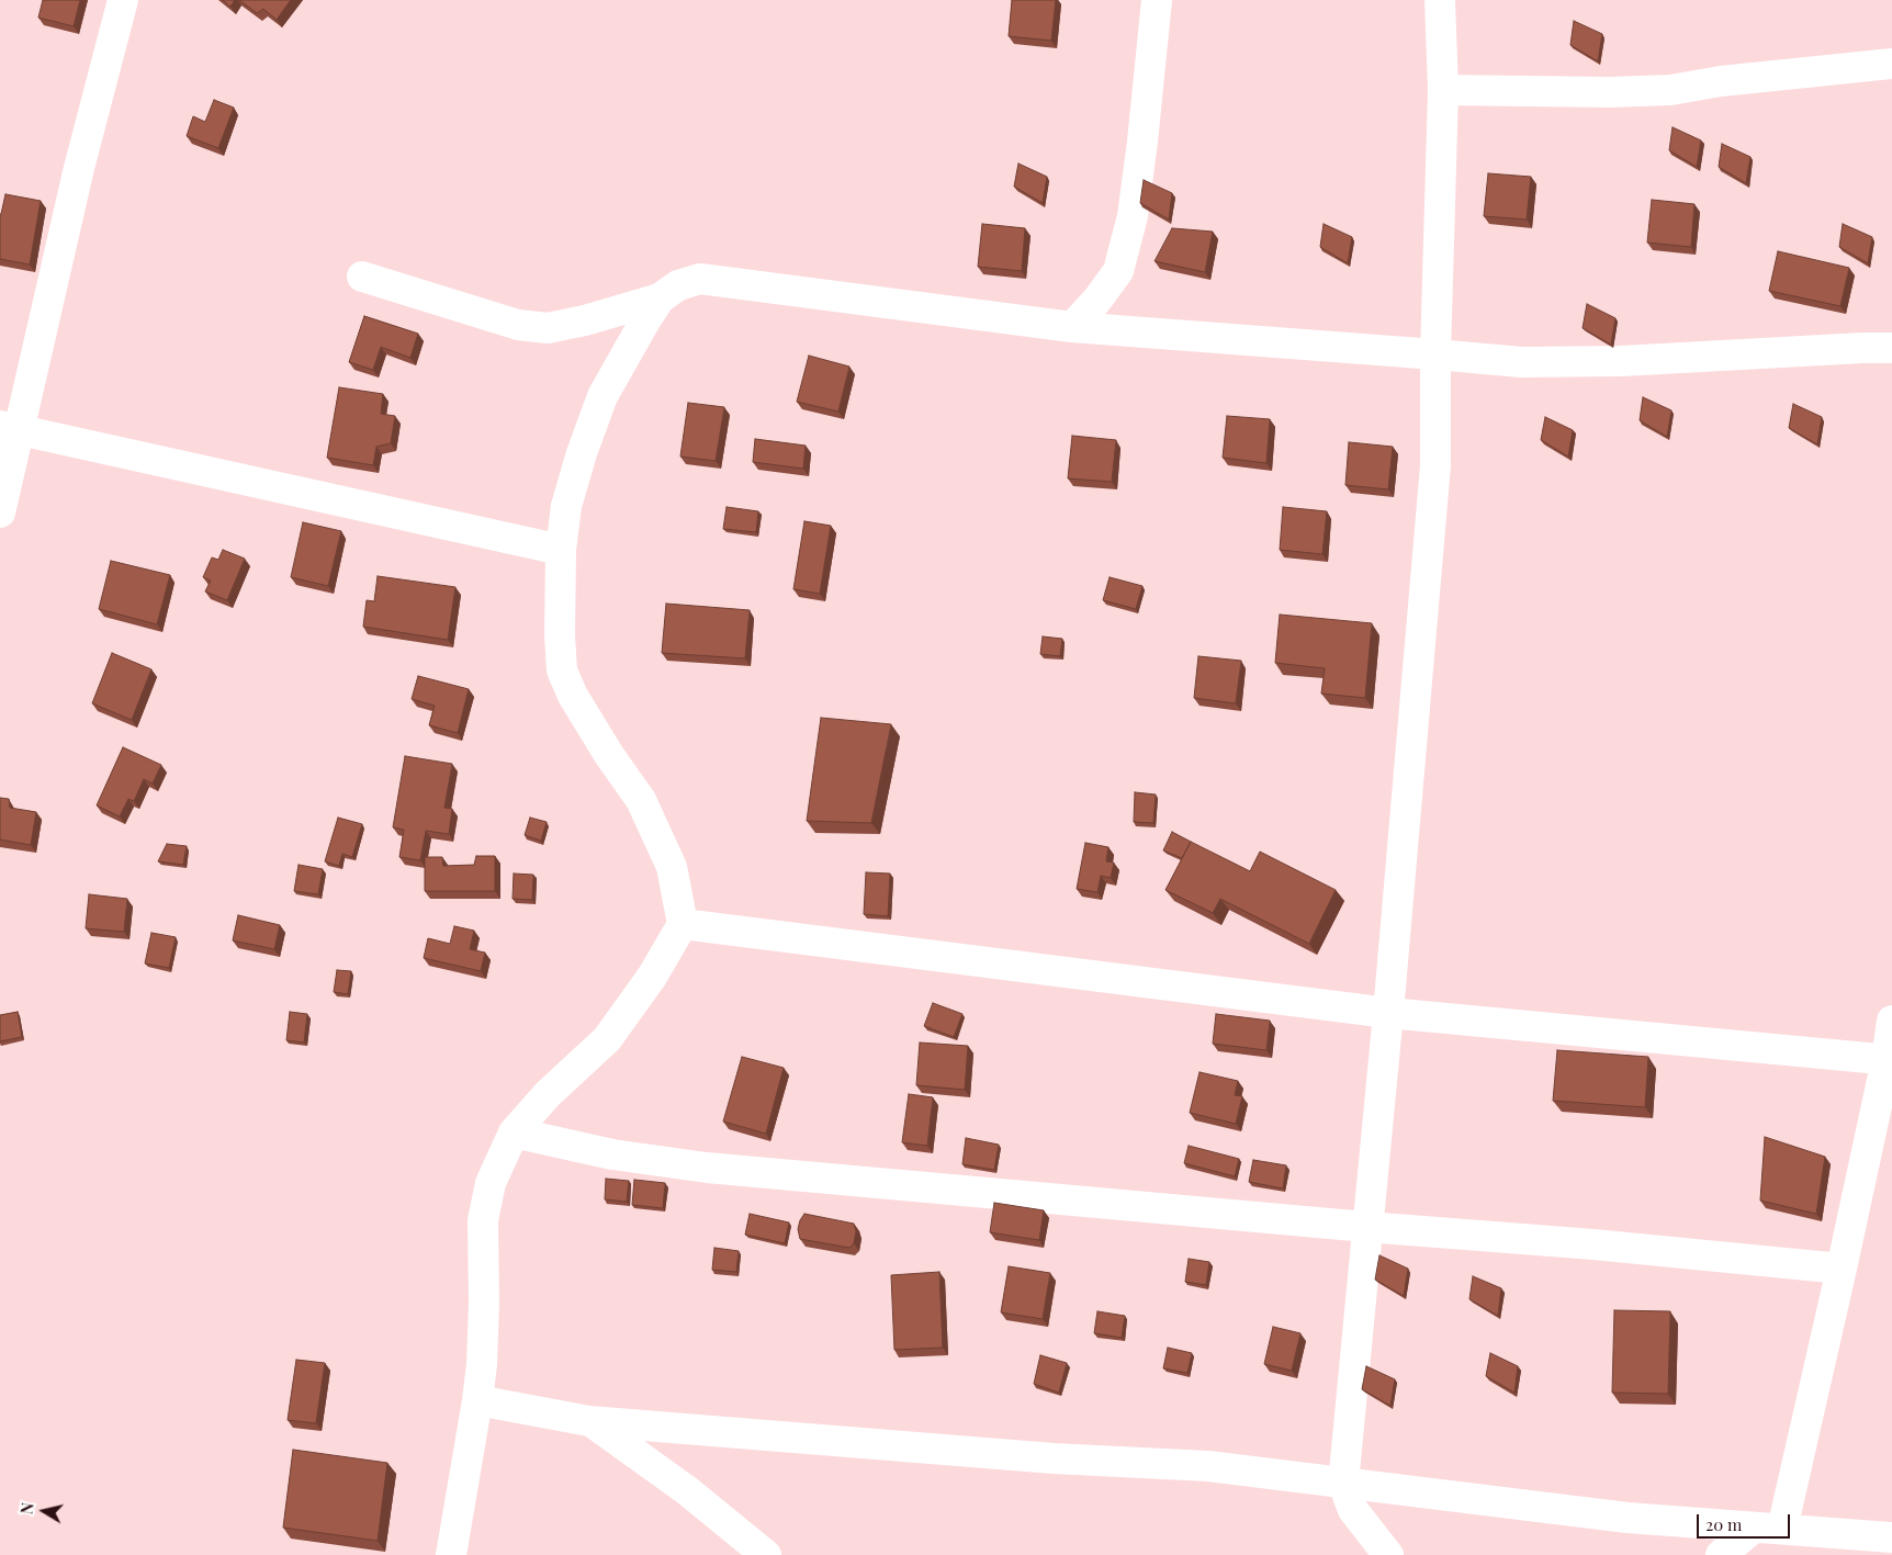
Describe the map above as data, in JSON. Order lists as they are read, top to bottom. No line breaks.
{"scale_bar":"20 m","north":"left"}
